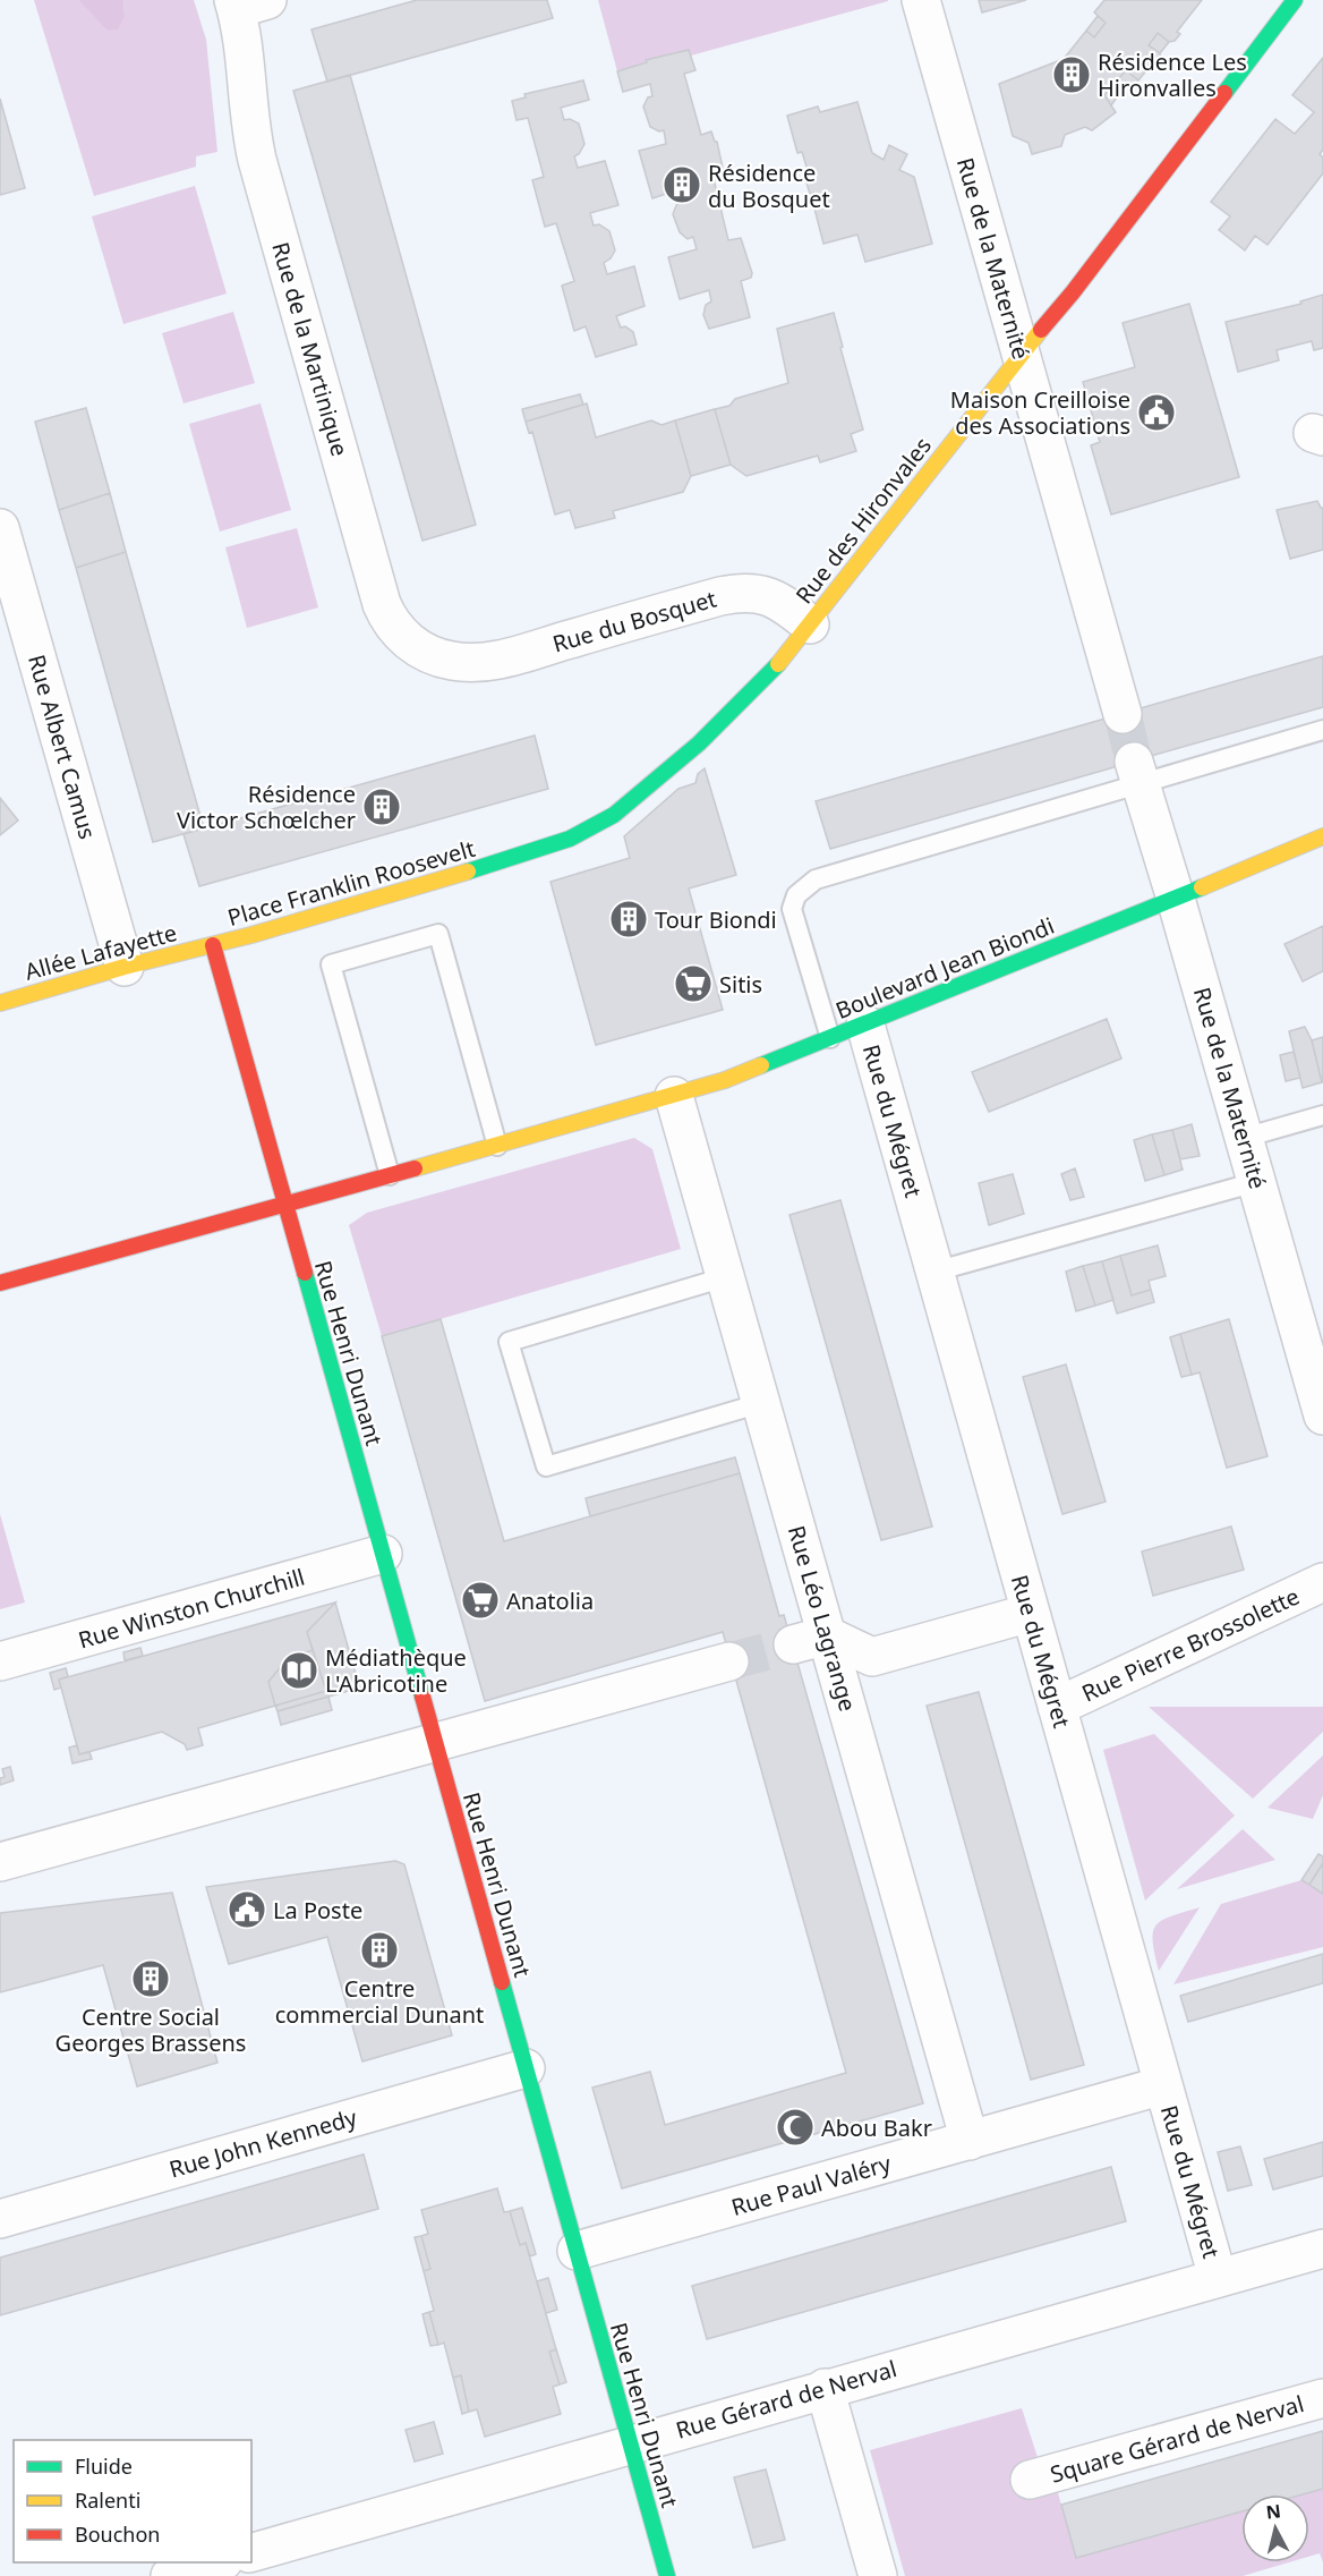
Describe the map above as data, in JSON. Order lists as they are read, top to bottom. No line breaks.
{"streets":{"street":["Rue de la Maternité","Rue de la Martinique","Rue des Hironvales","Rue du Bosquet","Rue Albert Camus","Place Franklin Roosevelt","Allée Lafayette","Boulevard Jean Biondi","Rue du Mégret","Rue Henri Dunant","Rue Winston Churchill","Rue Léo Lagrange","Rue Pierre Brossolette","Rue John Kennedy","Rue Paul Valéry","Rue Gérard de Nerval","Square Gérard de Nerval"]},"crossings":[["Rue de la Maternité","Rue des Hironvales"],["Rue de la Maternité","Boulevard Jean Biondi"],["Rue de la Martinique","Rue du Bosquet"],["Rue des Hironvales","Rue du Bosquet"],["Rue des Hironvales","Place Franklin Roosevelt"],["Rue Albert Camus","Allée Lafayette"],["Place Franklin Roosevelt","Allée Lafayette"],["Place Franklin Roosevelt","Rue Henri Dunant"],["Boulevard Jean Biondi","Rue du Mégret"],["Boulevard Jean Biondi","Rue Léo Lagrange"],["Rue du Mégret","Rue Pierre Brossolette"],["Rue du Mégret","Rue Paul Valéry"],["Rue du Mégret","Rue Gérard de Nerval"],["Rue Henri Dunant","Rue Winston Churchill"],["Rue Henri Dunant","Rue John Kennedy"],["Rue Henri Dunant","Rue Paul Valéry"],["Rue Henri Dunant","Rue Gérard de Nerval"],["Rue Léo Lagrange","Rue Paul Valéry"]],"places":{"building":["Résidence Les Hironvalles","Résidence du Bosquet","Résidence Victor Schœlcher","Tour Biondi","Centre commercial Dunant","Centre Social Georges Brassens"],"public building":["Maison Creilloise des Associations","La Poste"],"supermarket":["Sitis","Anatolia"],"library":["Médiathèque L'Abricotine"],"mosque":["Abou Bakr"]},"legend":["Fluide","Ralenti","Bouchon"],"north":"top"}
